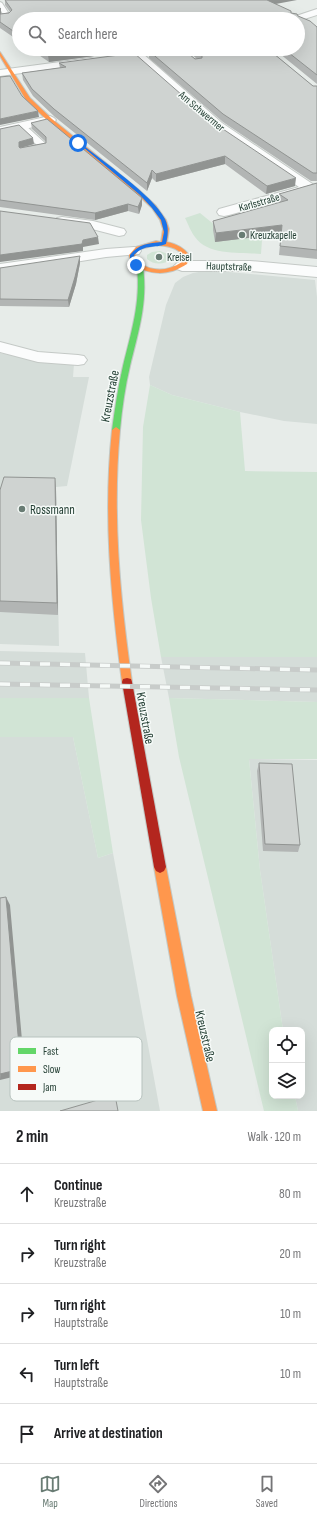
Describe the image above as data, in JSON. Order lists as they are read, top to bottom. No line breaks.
{"streets":{"street":["Am Schwermer","Karlsstraße","Hauptstraße","Kreuzstraße"]},"crossings":[["Am Schwermer","Karlsstraße"],["Hauptstraße","Kreuzstraße"]],"places":["Kreuzkapelle","Kreisel","Rossmann"],"legend":["Fast","Slow","Jam"],"page":{"search":"Search here","heading":["2 min","Walk · 120 m"],"list":[["Continue","Kreuzstraße","80 m"],["Turn right","Kreuzstraße","20 m"],["Turn right","Hauptstraße","10 m"],["Turn left","Hauptstraße","10 m"],"Arrive at destination"],"nav":["Map","Directions","Saved"]}}
